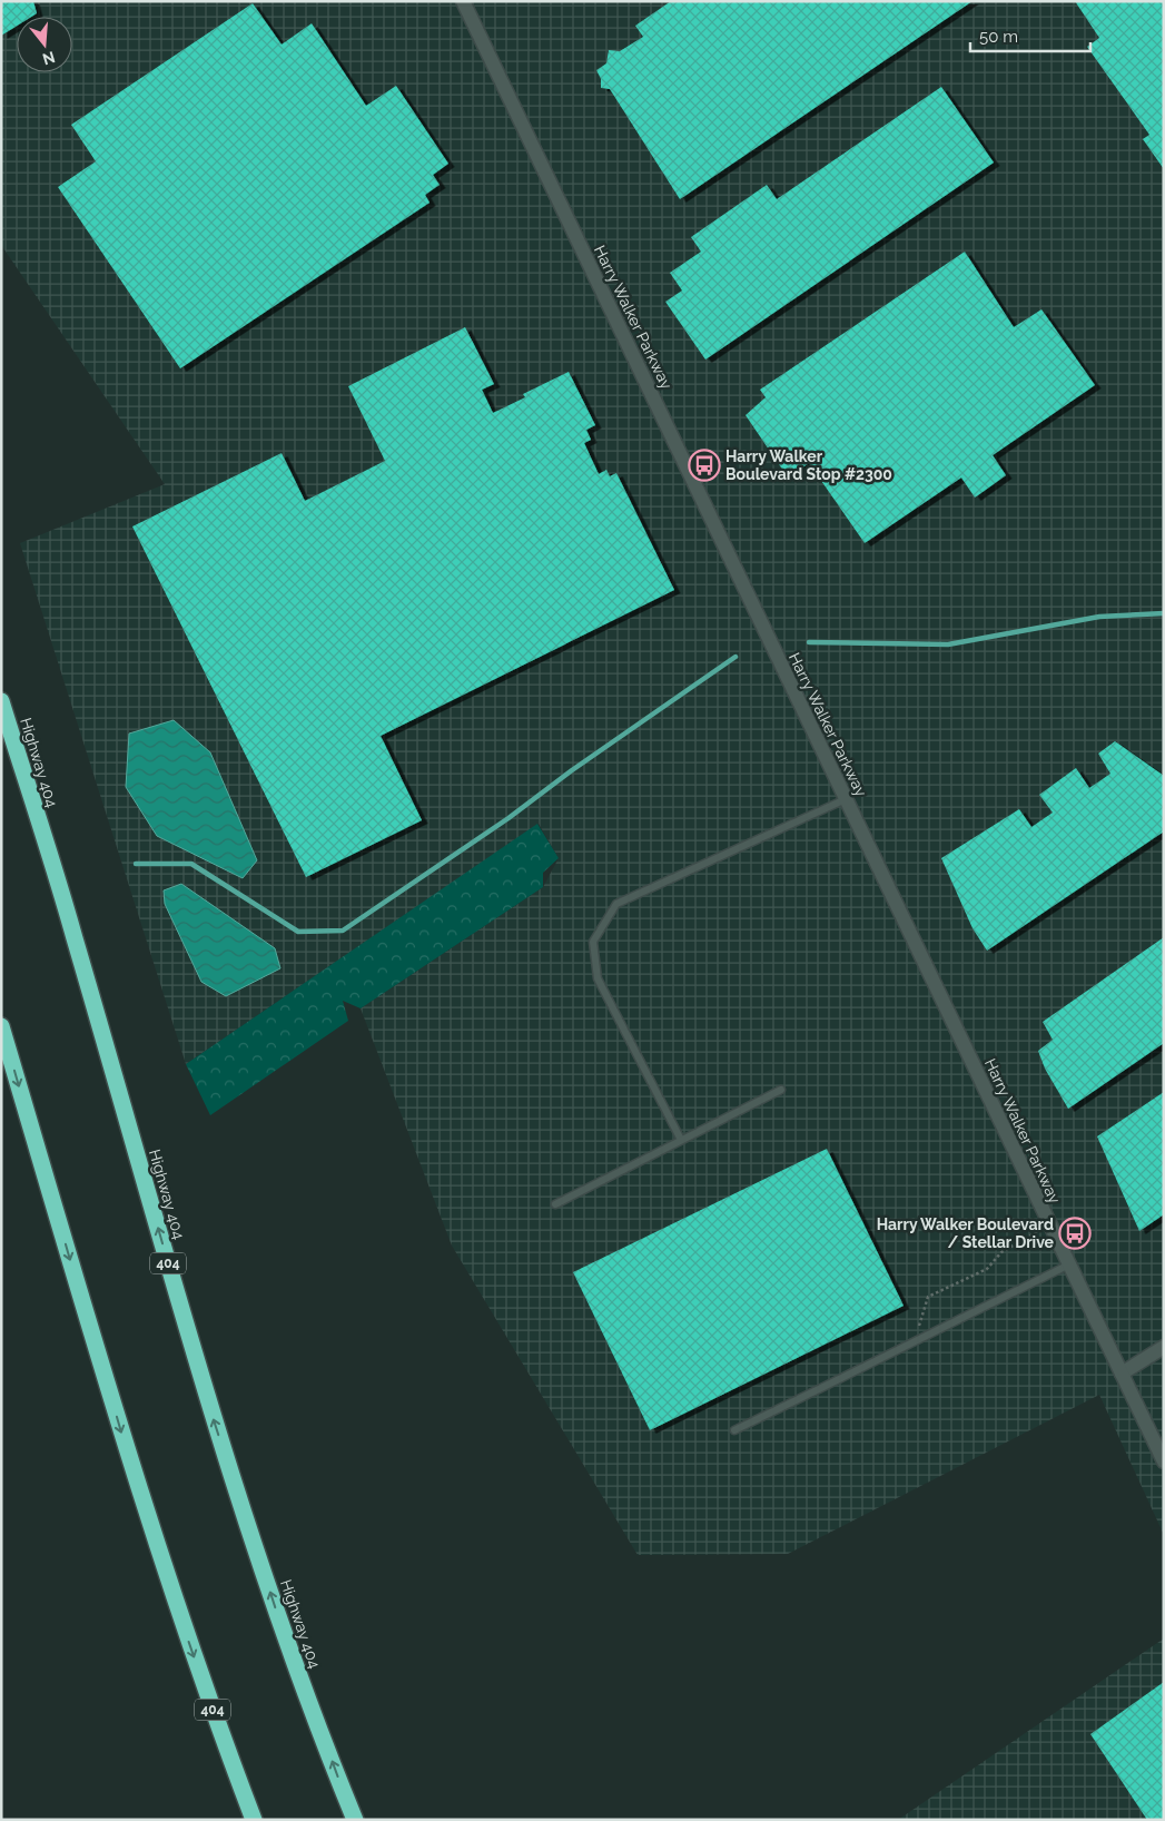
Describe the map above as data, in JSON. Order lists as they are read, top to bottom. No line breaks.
{"streets":{"highway":["Highway 404","404"],"street":["Harry Walker Parkway"]},"places":{"bus stop":["Harry Walker Boulevard Stop #2300","Harry Walker Boulevard / Stellar Drive"]},"scale_bar":"50 m","north":"bottom"}
